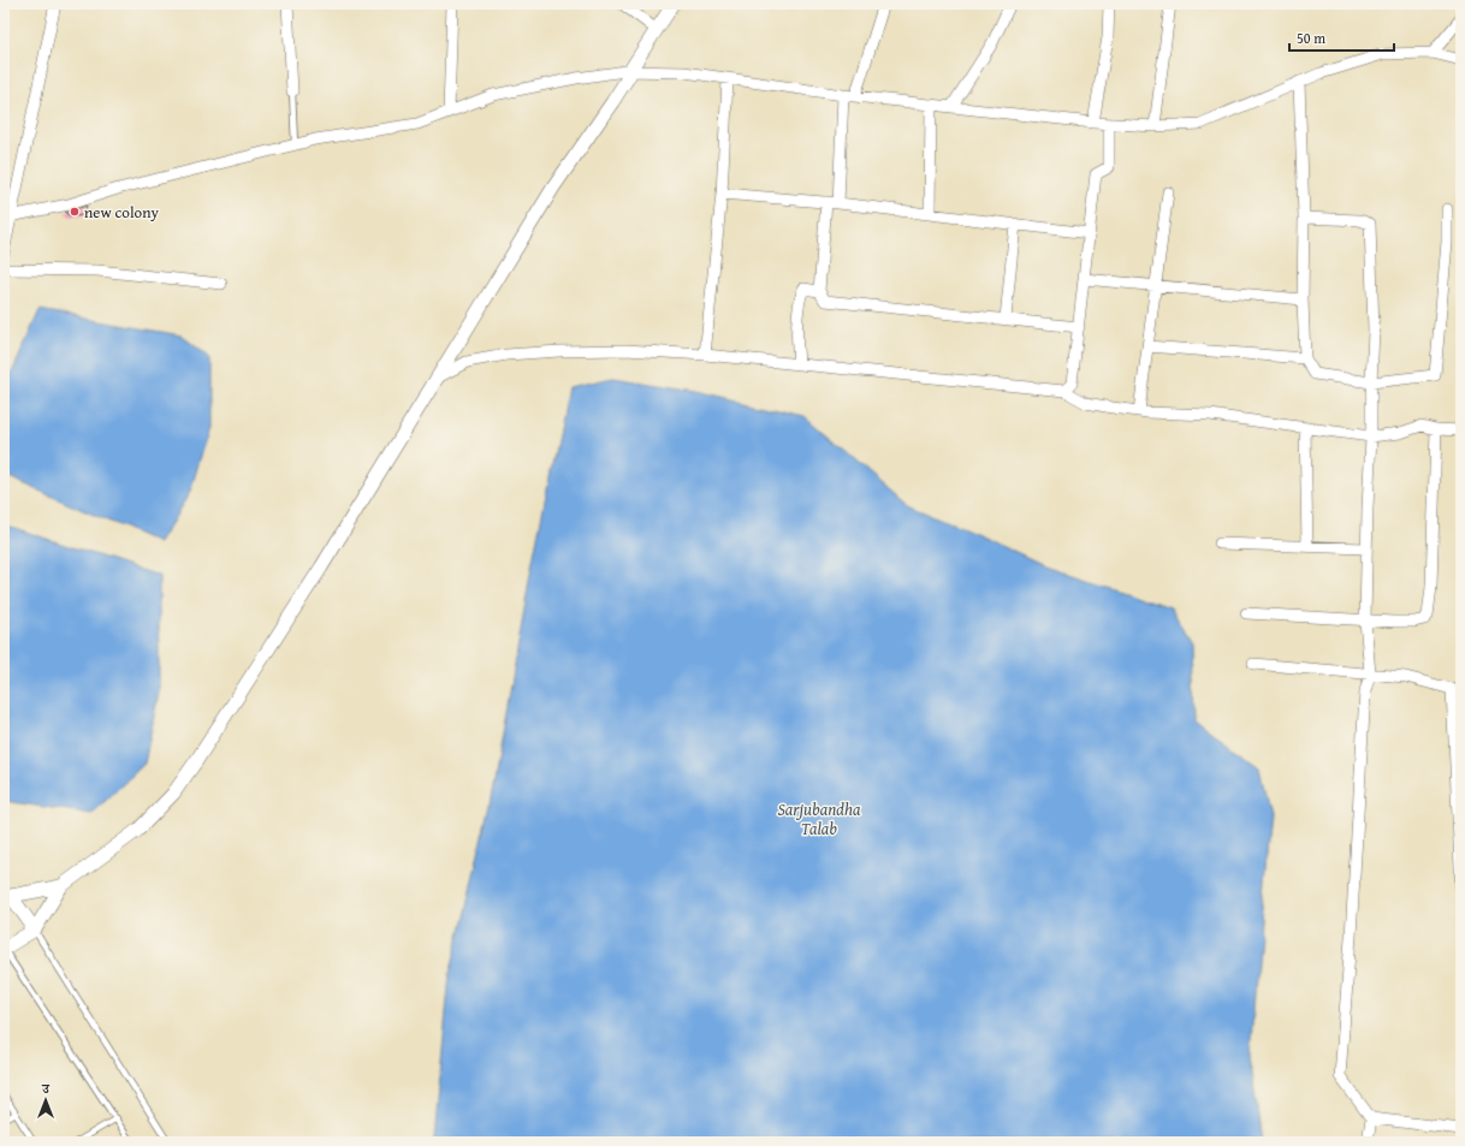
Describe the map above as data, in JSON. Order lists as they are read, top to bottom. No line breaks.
{"water":["Sarjubandha Talab"],"places":["new colony"],"scale_bar":"50 m","north":"top"}
